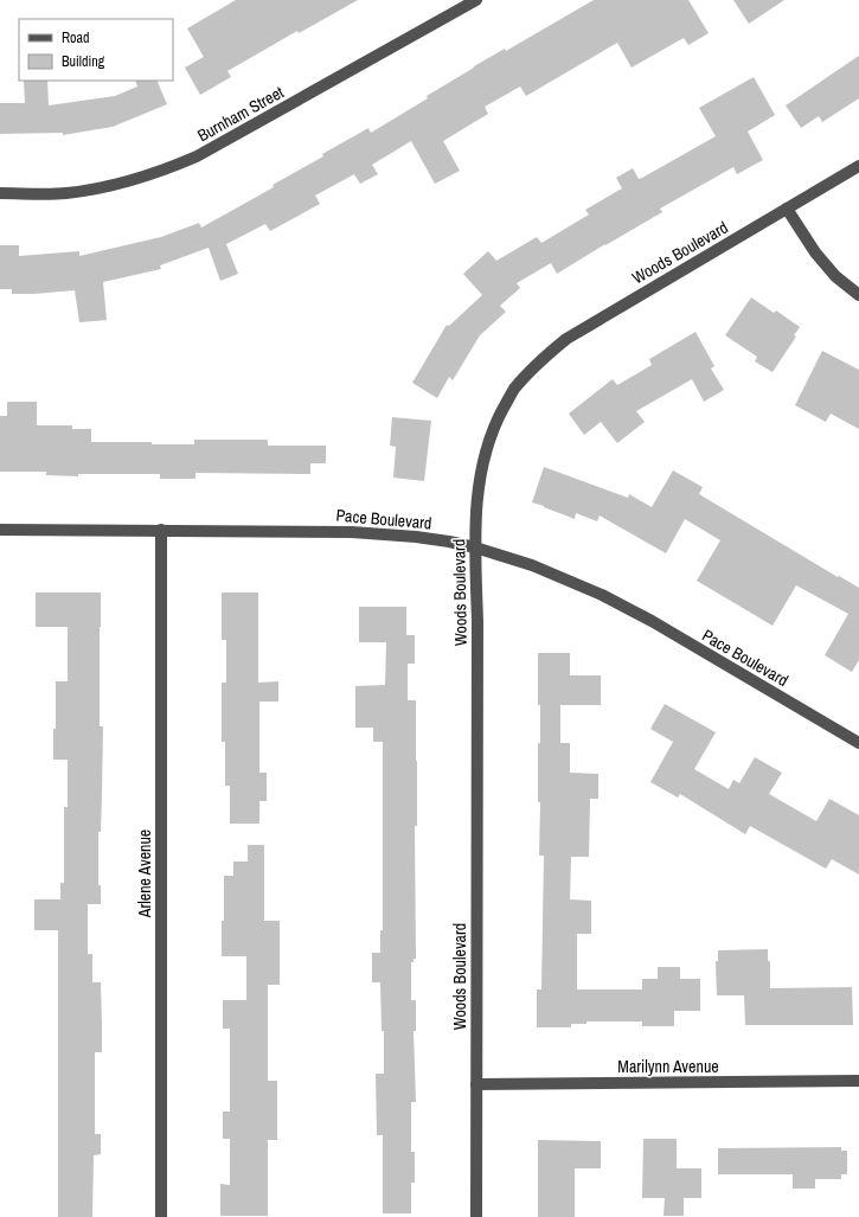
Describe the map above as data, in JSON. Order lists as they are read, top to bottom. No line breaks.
{"streets":{"street":["Burnham Street","Woods Boulevard","Pace Boulevard","Arlene Avenue","Marilynn Avenue"]},"crossings":[["Woods Boulevard","Pace Boulevard"],["Woods Boulevard","Marilynn Avenue"],["Pace Boulevard","Arlene Avenue"]],"legend":["Road","Building"]}
